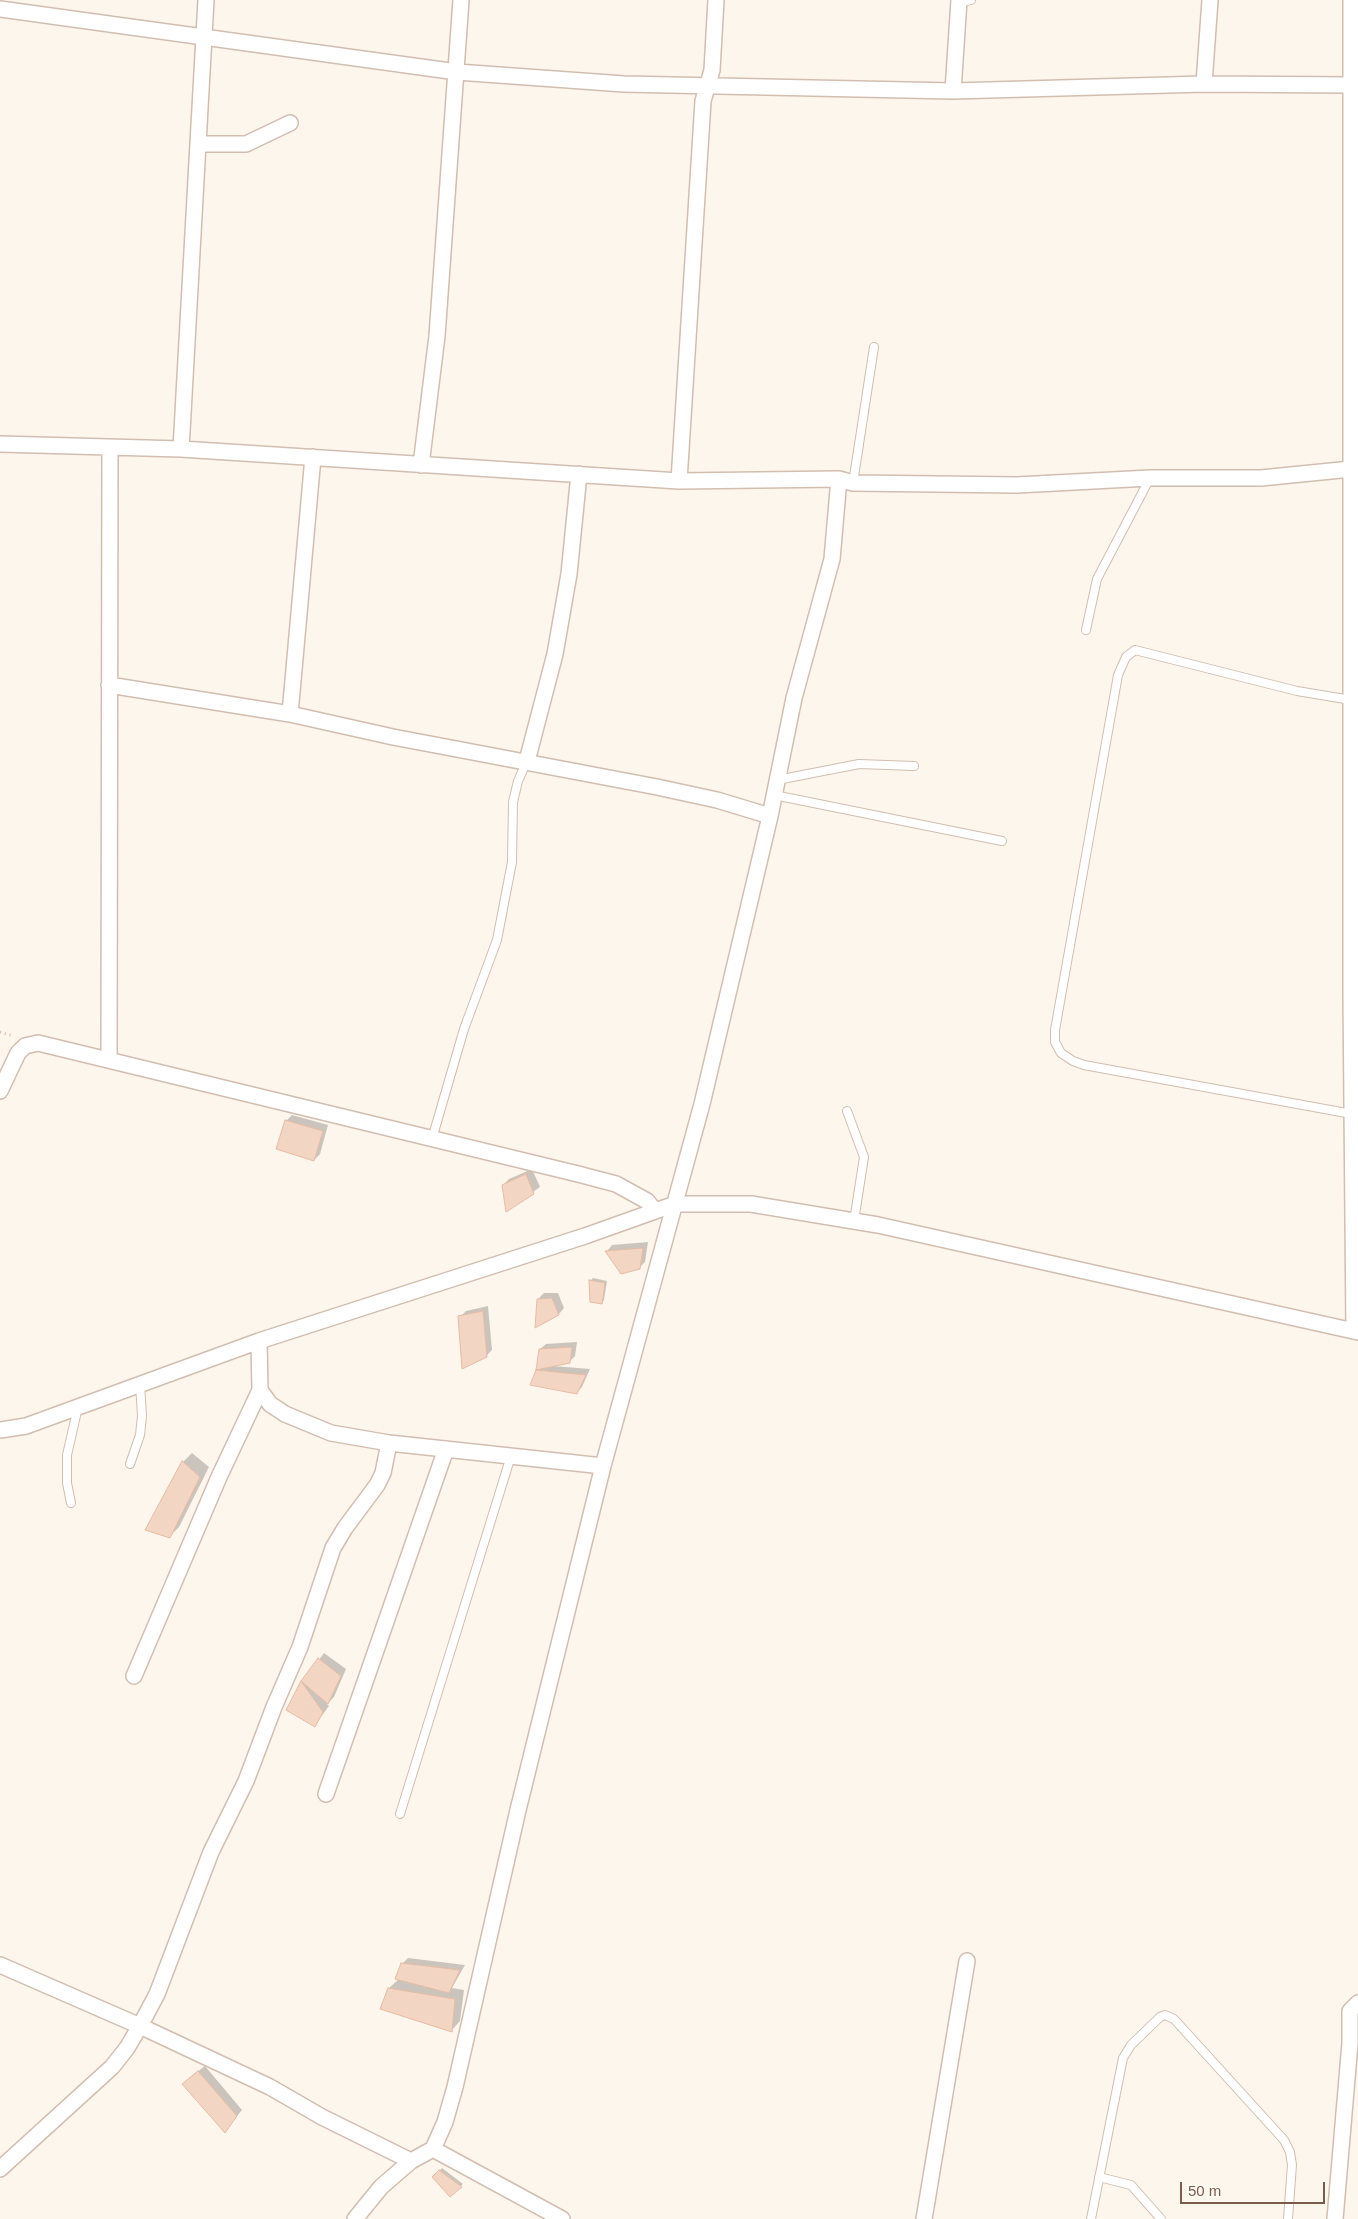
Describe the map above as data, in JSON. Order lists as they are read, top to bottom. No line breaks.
{"scale_bar":"50 m"}
